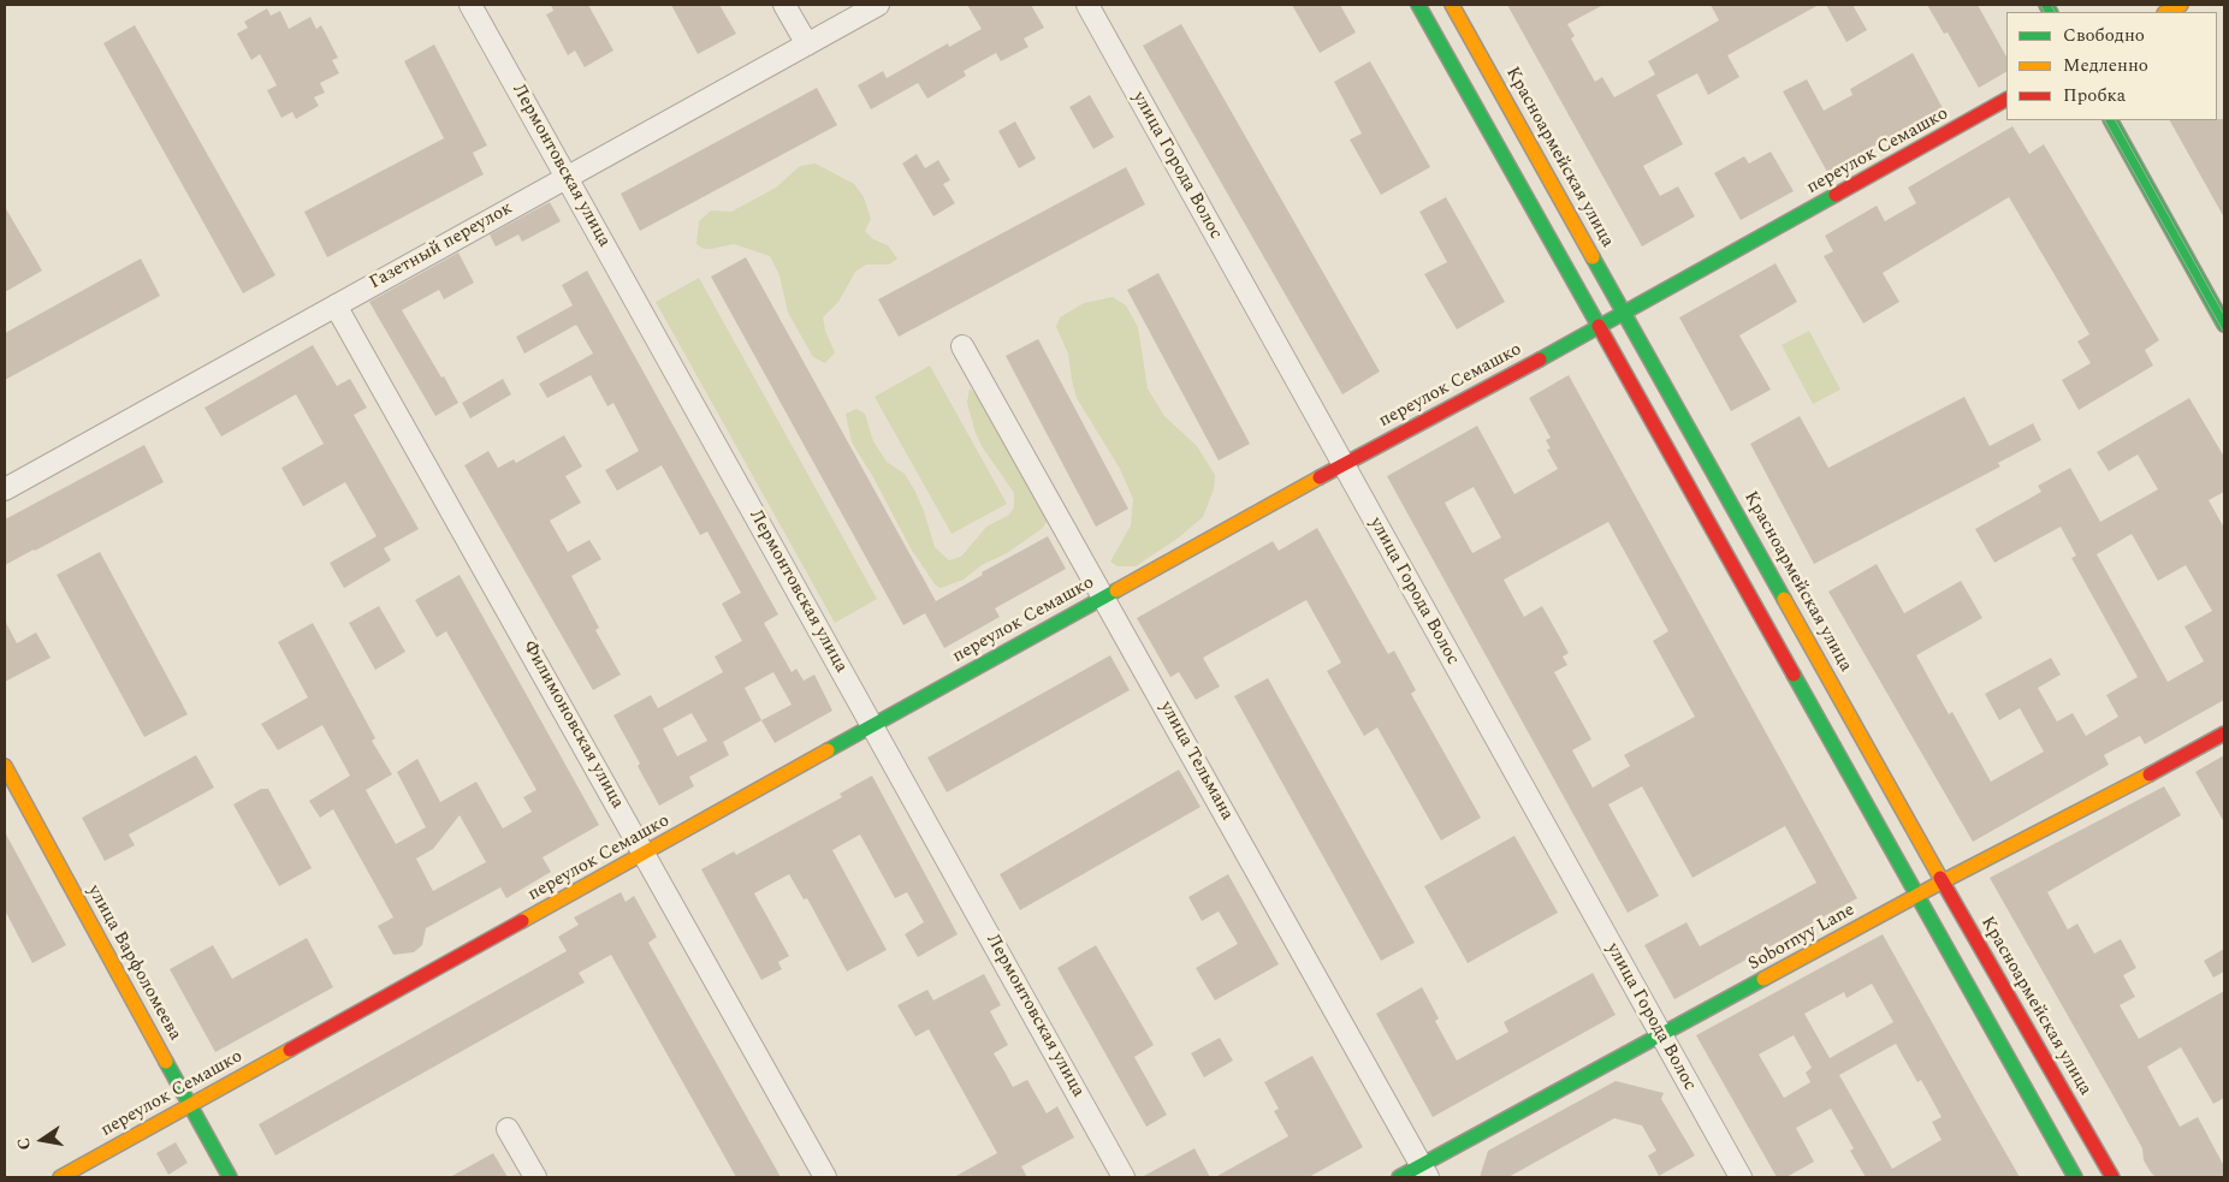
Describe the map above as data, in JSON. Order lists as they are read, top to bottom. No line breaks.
{"streets":{"main road":["переулок Семашко","Красноармейская улица","Sobornyy Lane","улица Варфоломеева"],"street":["Лермонтовская улица","улица Города Волос","Газетный переулок","Филимоновская улица","улица Тельмана"]},"crossings":[["переулок Семашко","Красноармейская улица"],["переулок Семашко","Лермонтовская улица"],["переулок Семашко","улица Города Волос"],["переулок Семашко","Филимоновская улица"],["переулок Семашко","улица Тельмана"],["переулок Семашко","улица Варфоломеева"],["Красноармейская улица","Sobornyy Lane"],["Лермонтовская улица","Газетный переулок"],["улица Города Волос","Sobornyy Lane"],["Газетный переулок","Филимоновская улица"],["улица Тельмана","Sobornyy Lane"]],"legend":["Свободно","Медленно","Пробка"],"north":"left"}
